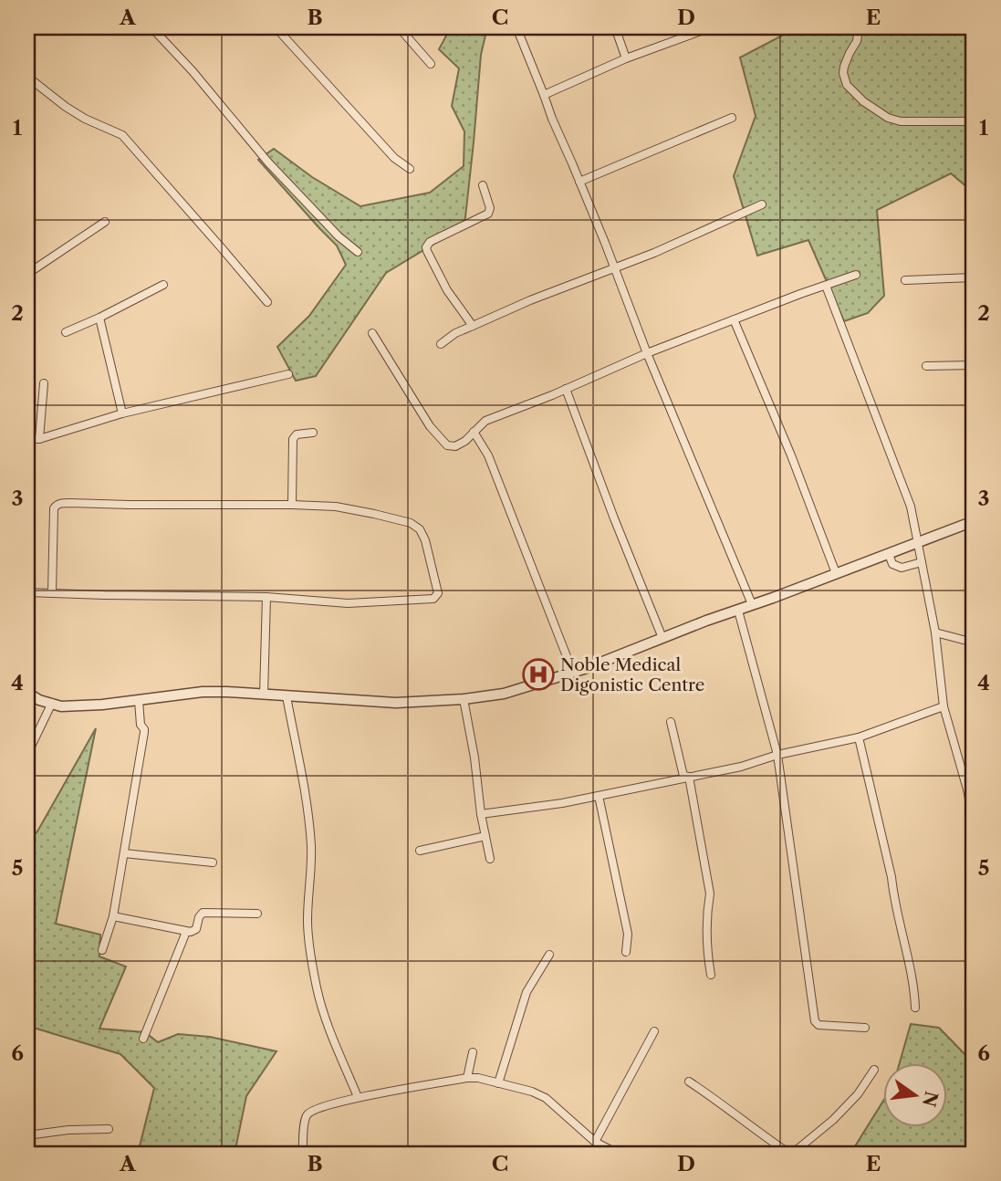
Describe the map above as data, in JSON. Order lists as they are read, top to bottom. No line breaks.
{"places":{"hospital":["Noble Medical Digonistic Centre"]},"north":"right","grid":{"columns":["A","B","C","D","E"],"rows":["1","2","3","4","5","6"]}}
